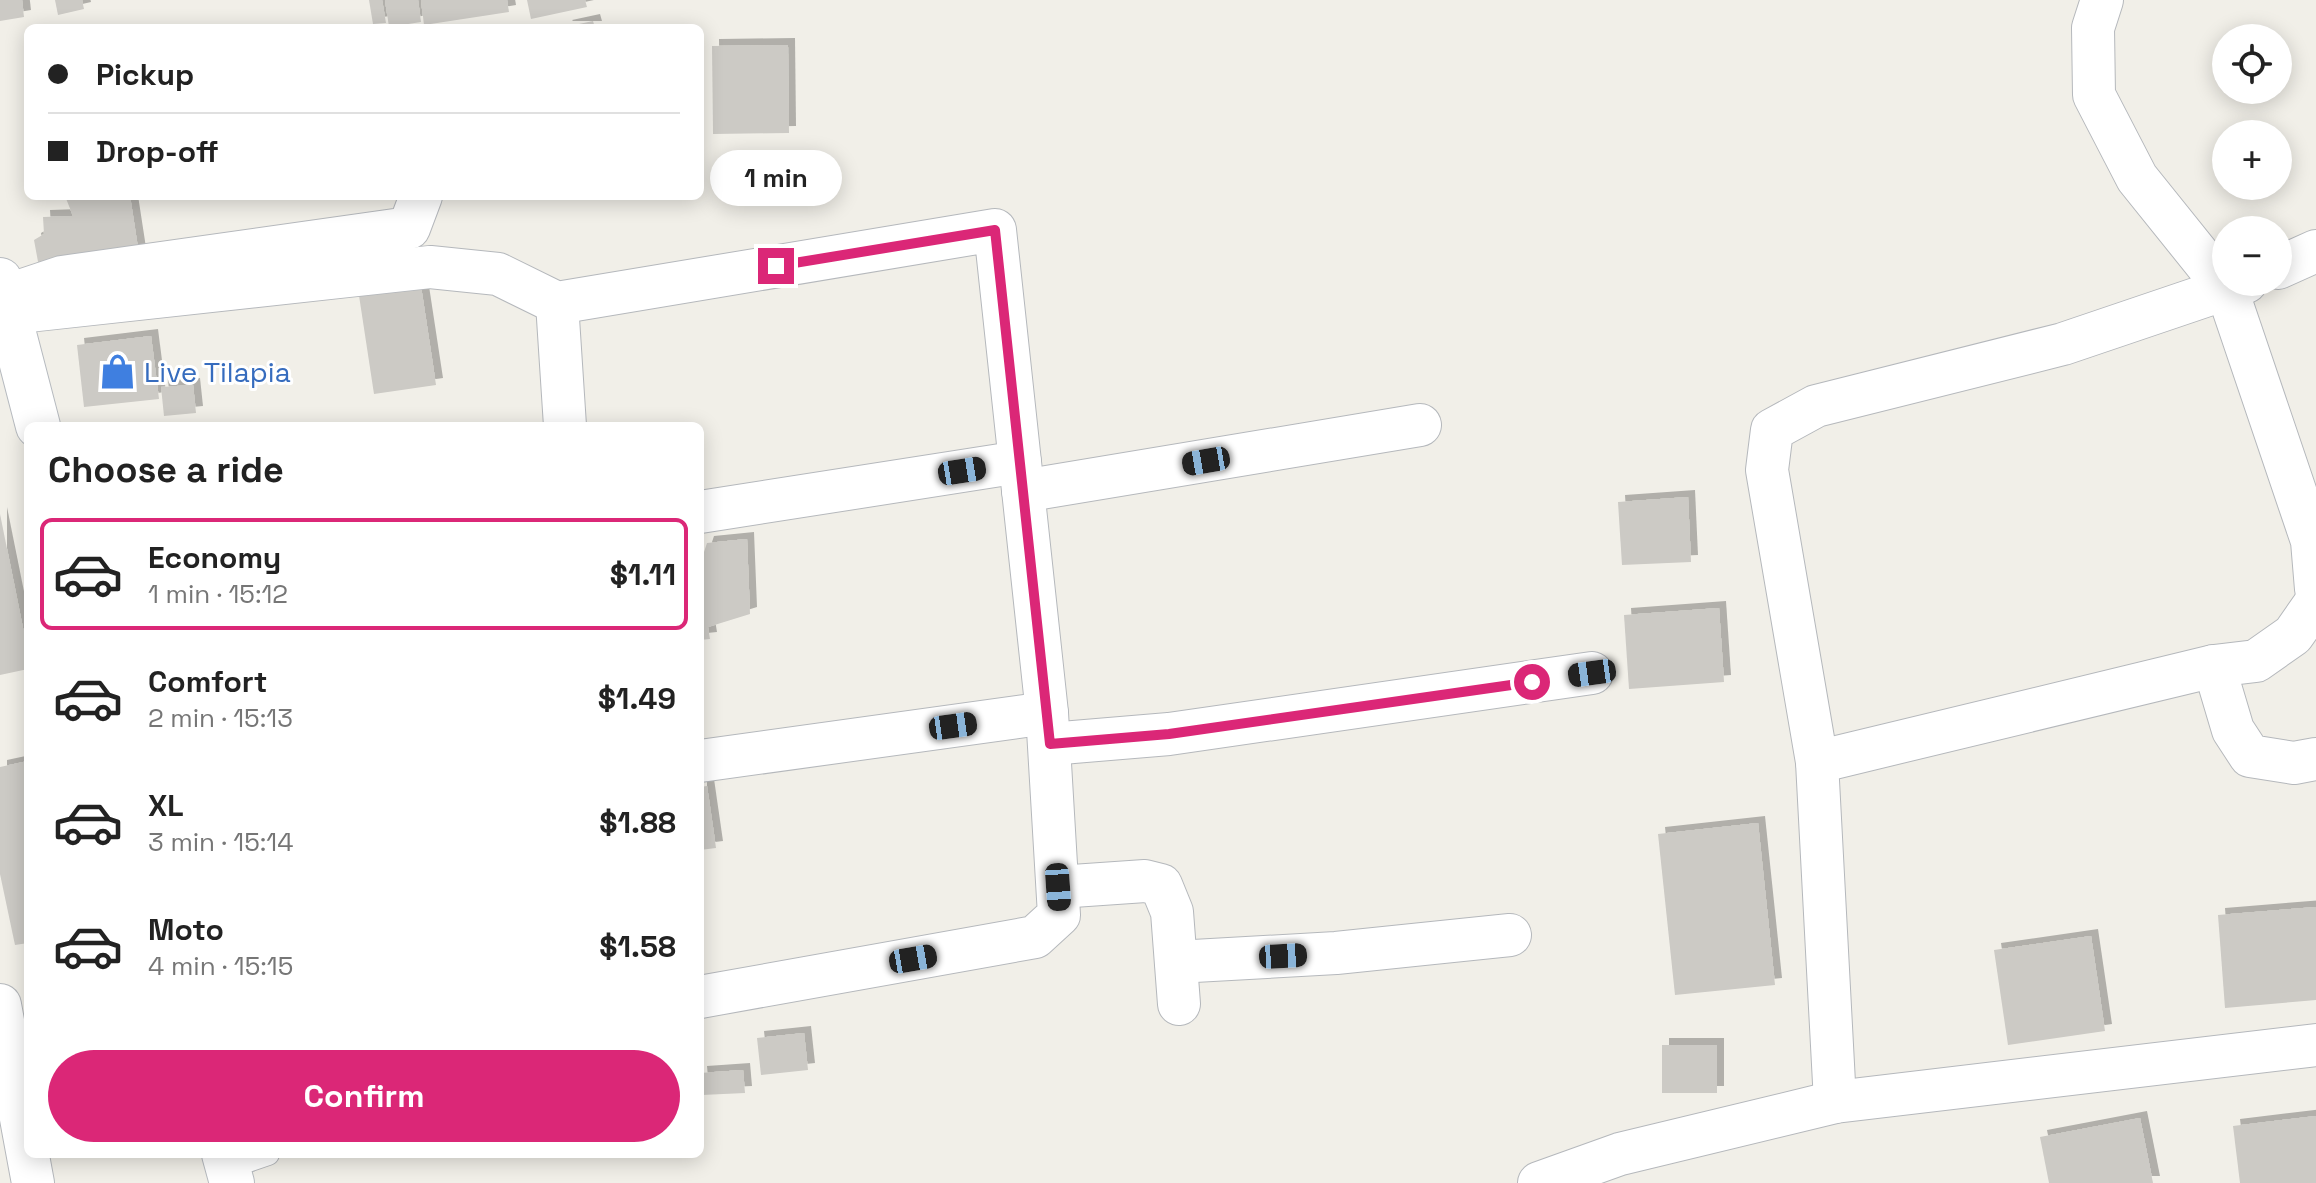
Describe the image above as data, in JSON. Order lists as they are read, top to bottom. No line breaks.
{"places":{"shop":["Live Tilapia"]},"page":{"map_buttons":["+","−"],"banner":["Pickup","Drop-off"],"bubble":"1 min","heading":"Choose a ride","list":[{"name":"Economy","note":"1 min · 15:12","value":"$1.11"},{"name":"Comfort","note":"2 min · 15:13","value":"$1.49"},{"name":"XL","note":"3 min · 15:14","value":"$1.88"},{"name":"Moto","note":"4 min · 15:15","value":"$1.58"}],"buttons":"Confirm"}}
